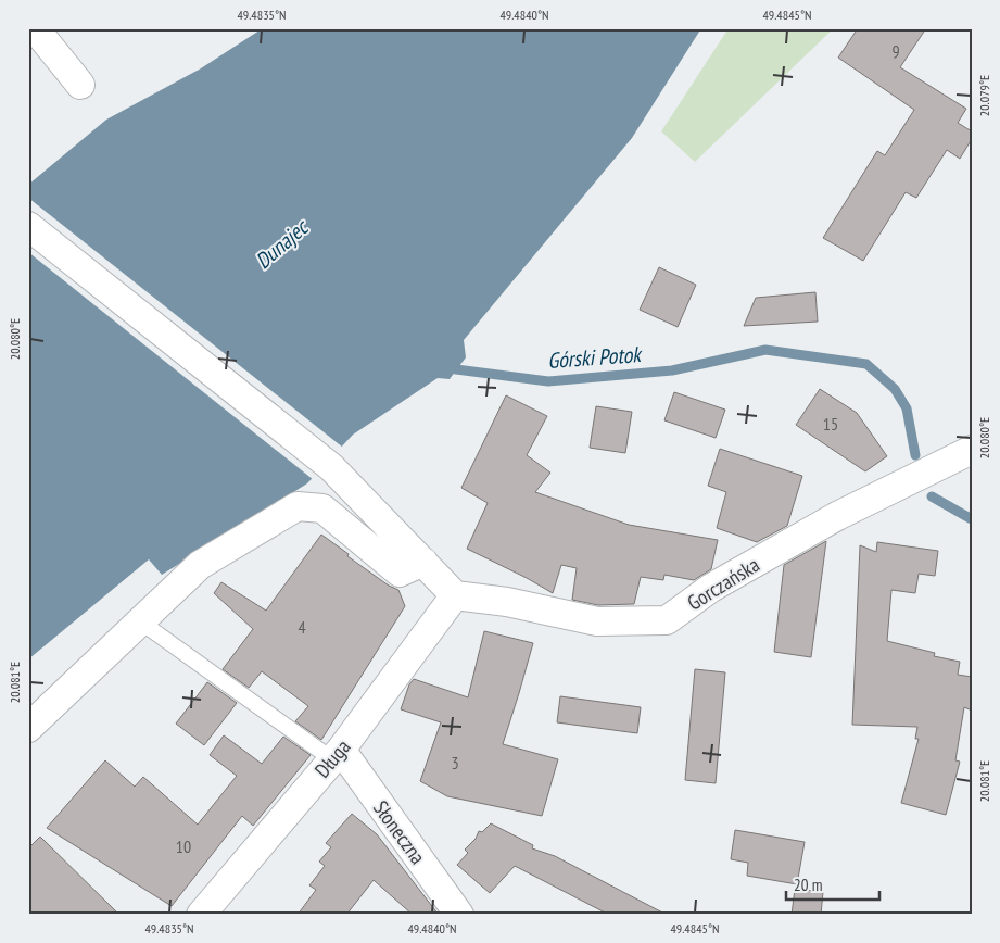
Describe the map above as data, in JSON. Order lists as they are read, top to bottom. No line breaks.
{"streets":{"street":["Gorczańska","Długa","Słoneczna"]},"crossings":[["Gorczańska","Długa"],["Długa","Słoneczna"]],"water":["Dunajec","Górski Potok"],"house_numbers":["9","15","4","3","10"],"scale_bar":"20 m","coordinates":["49.4835°N","49.4840°N","49.4845°N","20.079°E","20.080°E","20.081°E"]}
